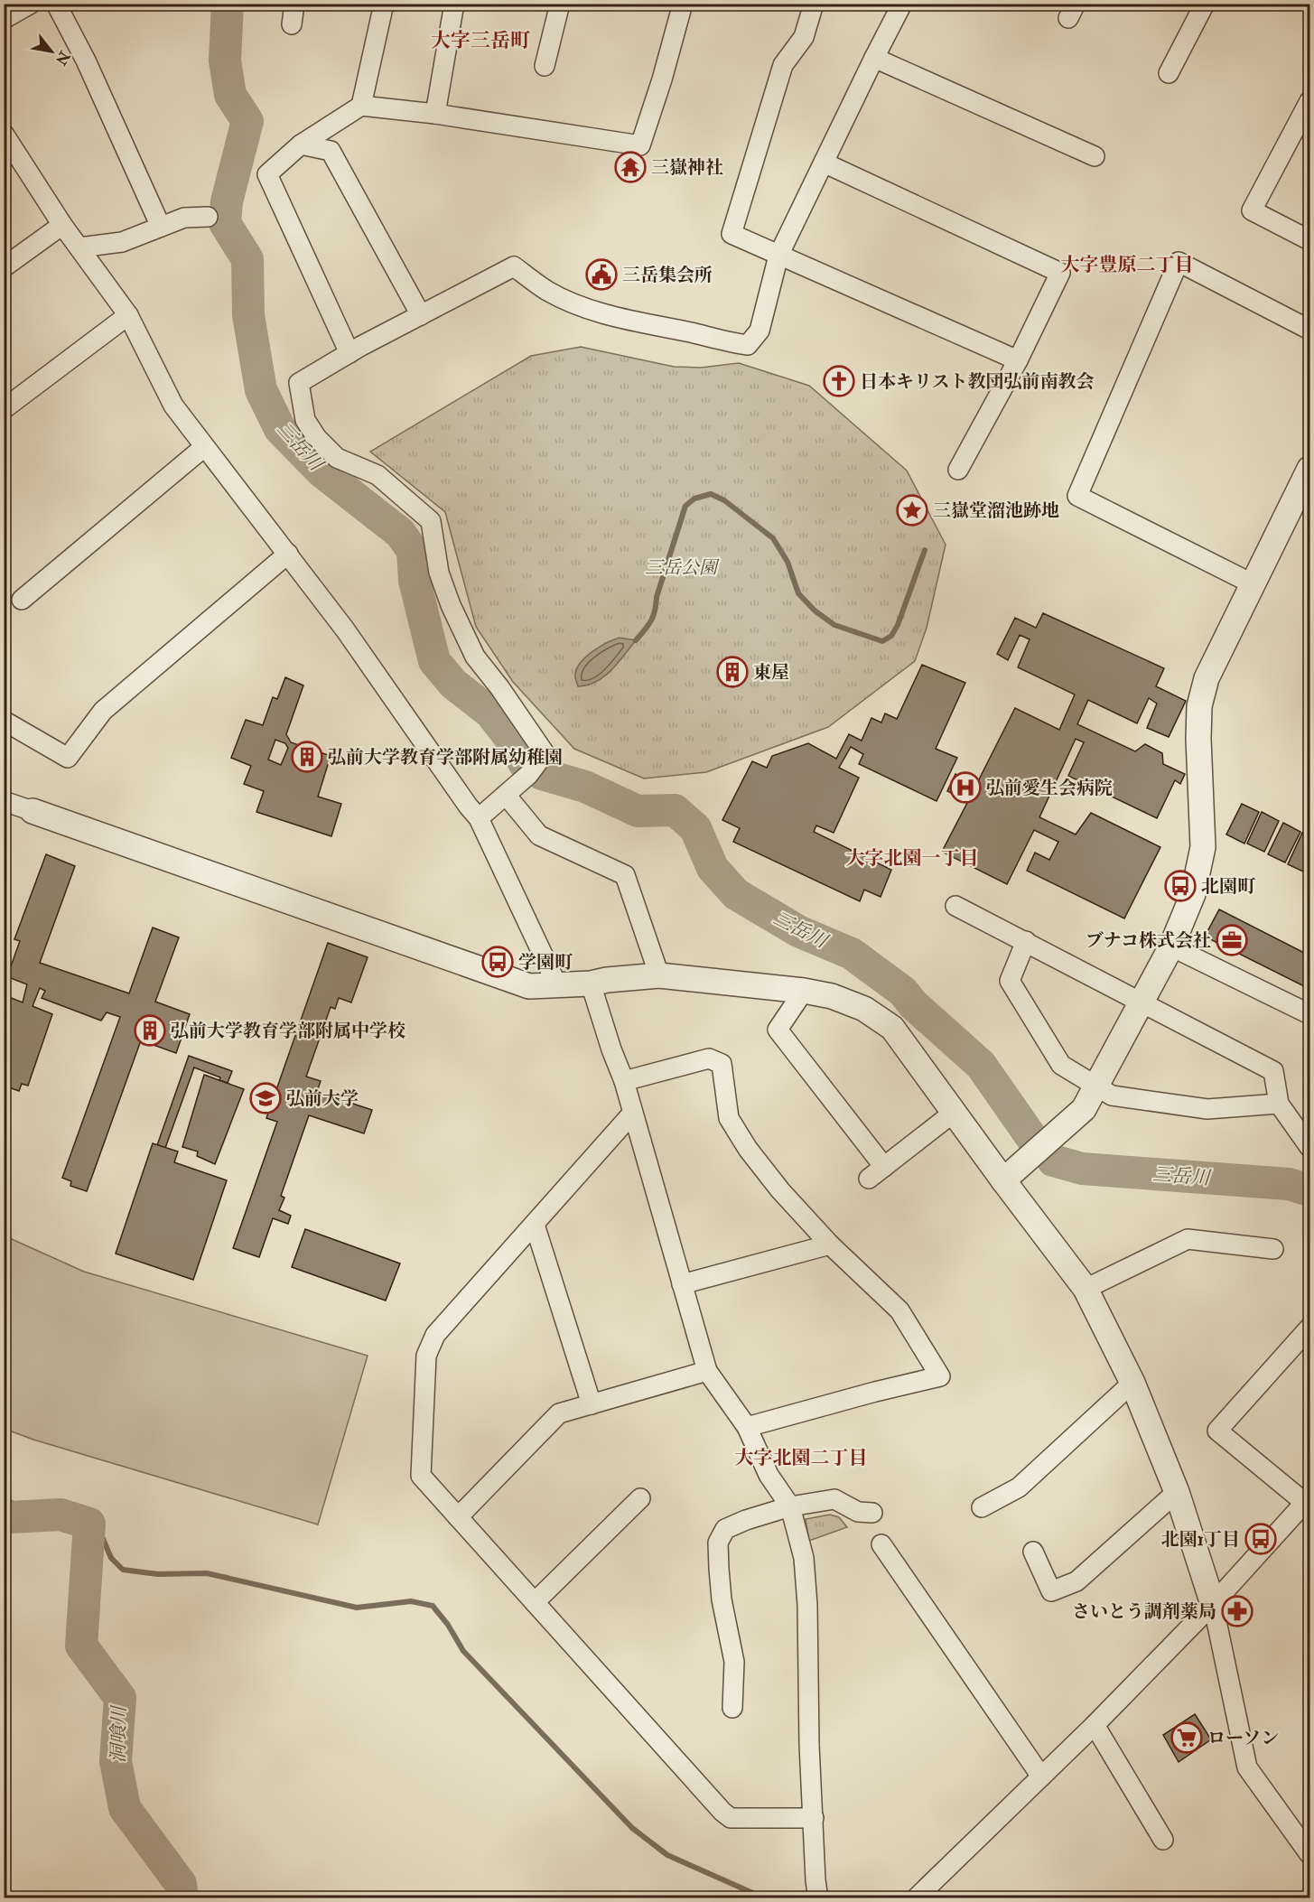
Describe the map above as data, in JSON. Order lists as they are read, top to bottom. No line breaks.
{"districts":["大字三岳町","大字豊原二丁目","大字北園一丁目","大字北園二丁目"],"water":["三岳川","洞喰川"],"parks":["三岳公園"],"places":{"temple":["三嶽神社"],"public building":["三岳集会所"],"church":["日本キリスト教団弘前南教会"],"place":["三嶽堂溜池跡地"],"building":["東屋","弘前大学教育学部附属幼稚園","弘前大学教育学部附属中学校"],"hospital":["弘前愛生会病院"],"bus stop":["北園町","学園町","北園1丁目"],"office":["ブナコ株式会社"],"school or university":["弘前大学"],"pharmacy":["さいとう調剤薬局"],"supermarket":["ローソン"]},"north":"bottom right"}
